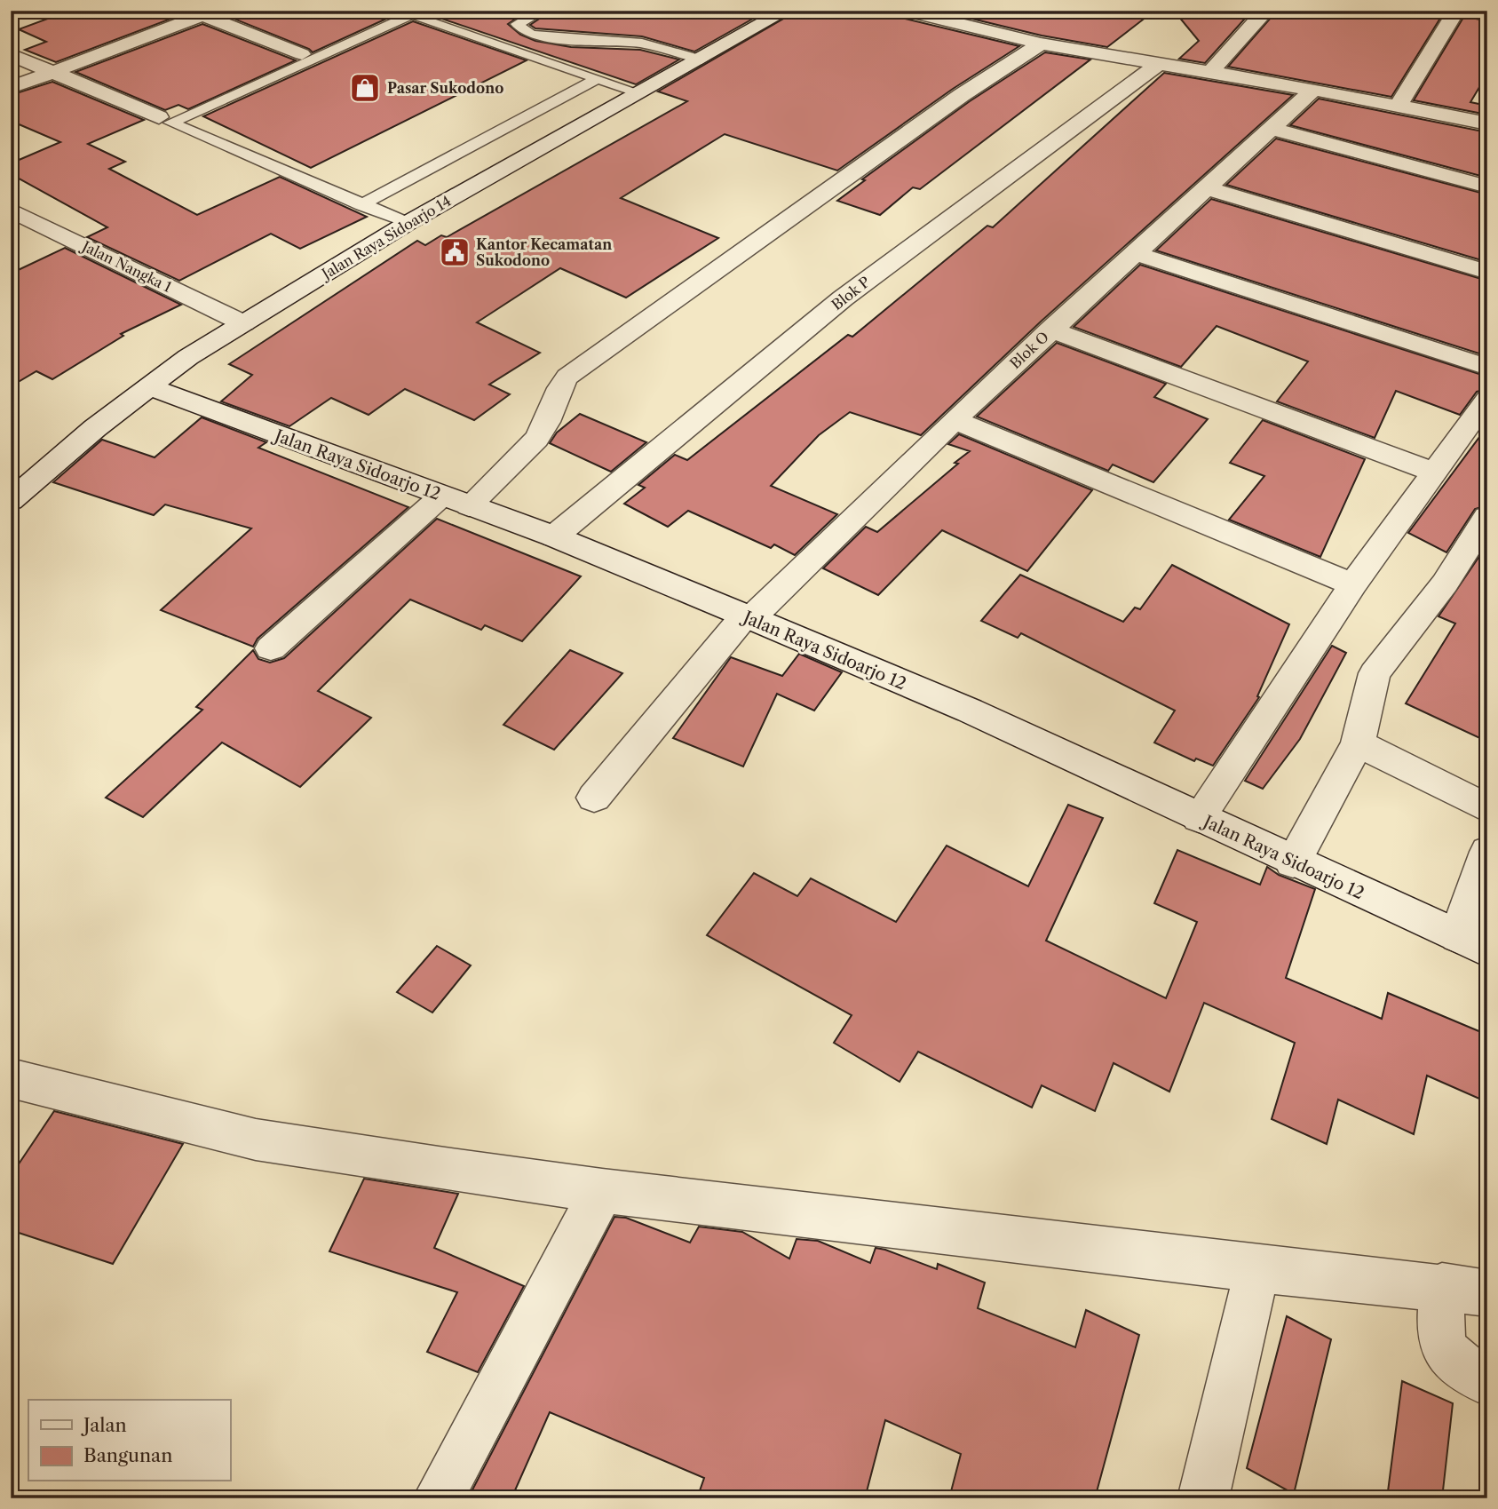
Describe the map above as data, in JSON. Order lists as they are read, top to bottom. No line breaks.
{"streets":{"street":["Jalan Raya Sidoarjo 14","Jalan Nangka 1","Blok P","Blok O","Jalan Raya Sidoarjo 12"]},"crossings":[["Jalan Raya Sidoarjo 14","Jalan Nangka 1"],["Jalan Raya Sidoarjo 14","Jalan Raya Sidoarjo 12"],["Blok P","Jalan Raya Sidoarjo 12"],["Blok O","Jalan Raya Sidoarjo 12"]],"places":{"shop":["Pasar Sukodono"],"public building":["Kantor Kecamatan Sukodono"]},"legend":["Jalan","Bangunan"]}
